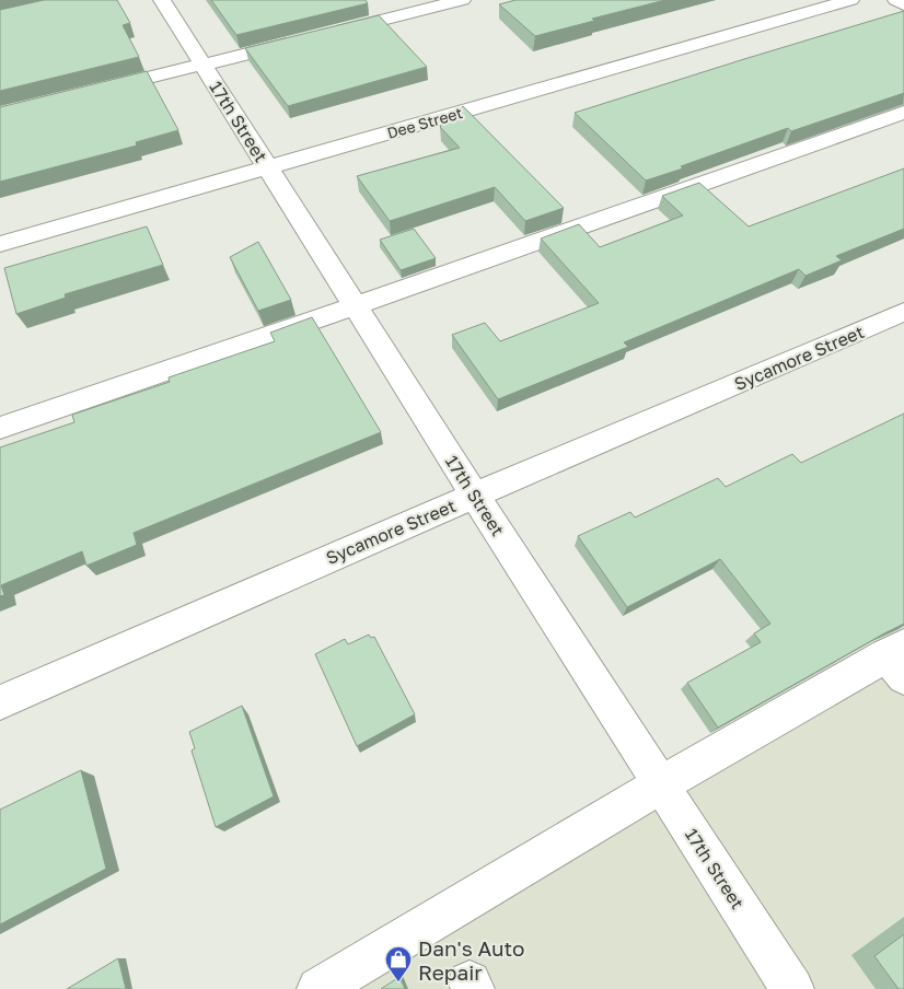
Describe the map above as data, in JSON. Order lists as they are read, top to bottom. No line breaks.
{"streets":{"street":["17th Street","Dee Street","Sycamore Street"]},"crossings":[["17th Street","Dee Street"],["17th Street","Sycamore Street"]],"places":{"shop":["Dan's Auto Repair"]}}
